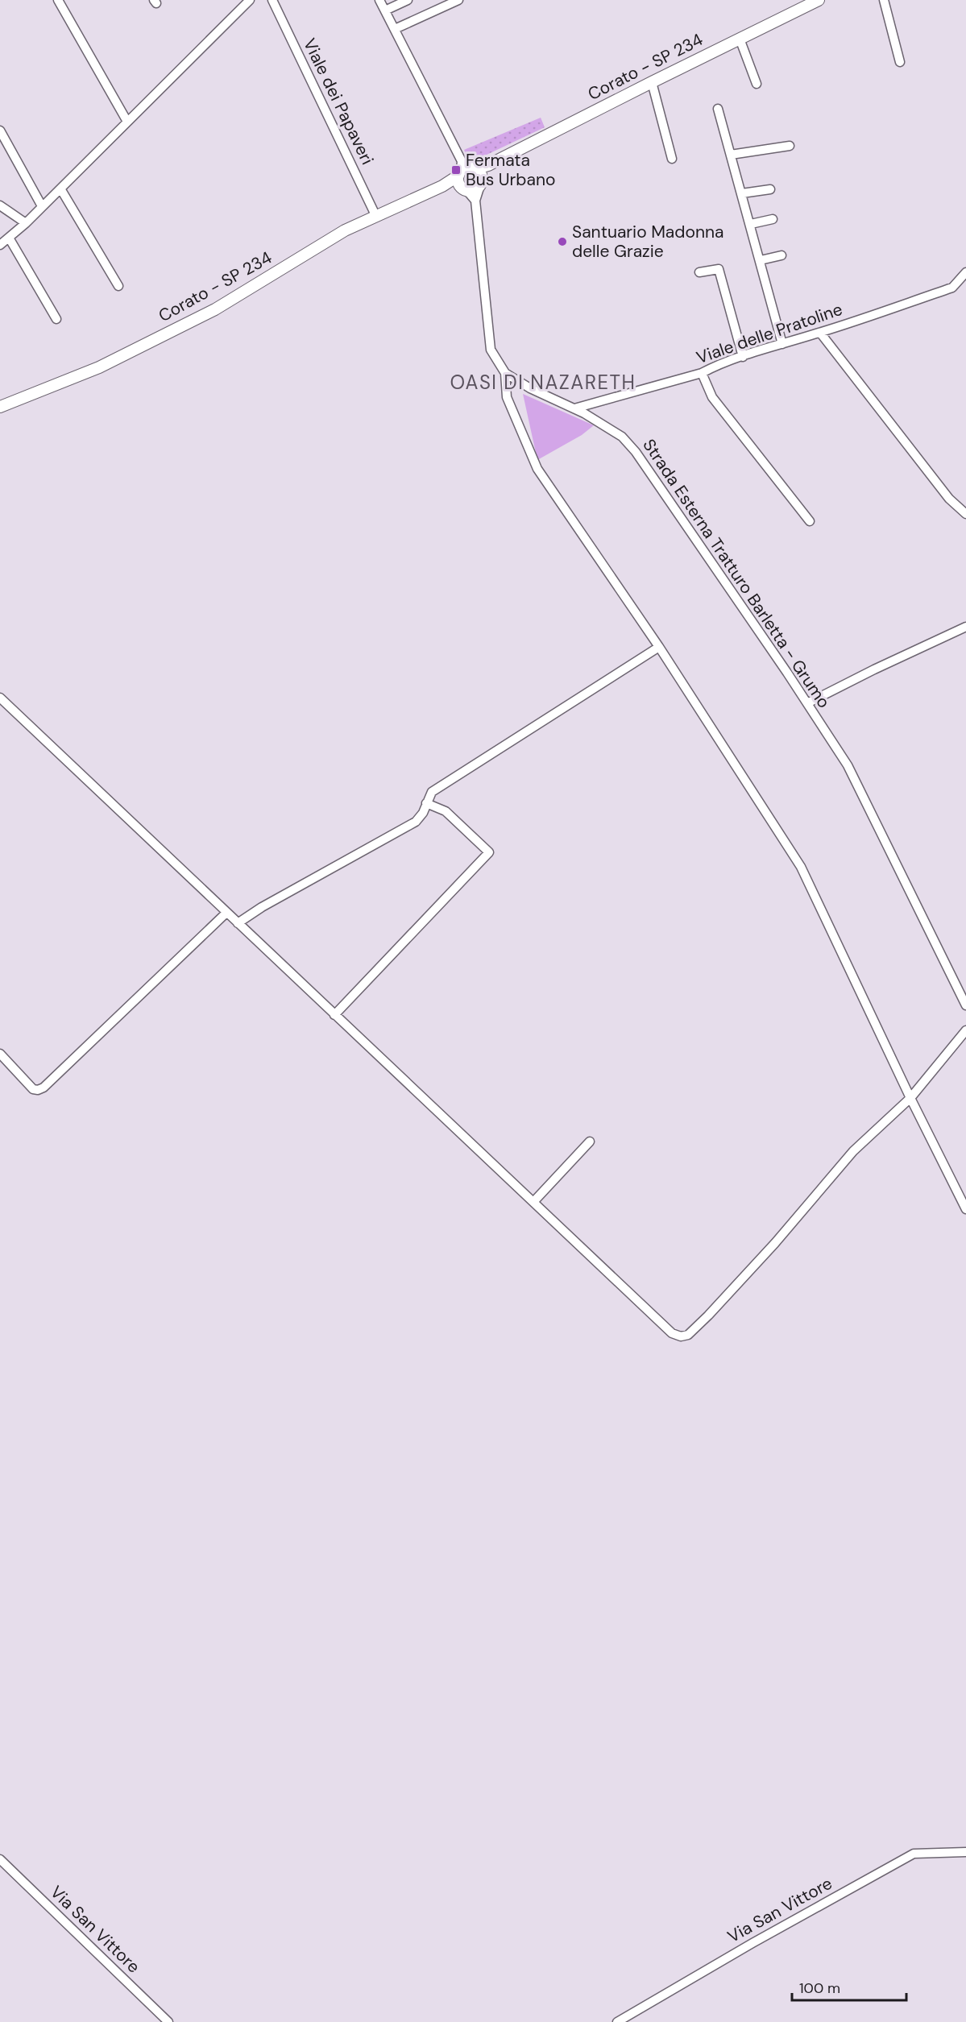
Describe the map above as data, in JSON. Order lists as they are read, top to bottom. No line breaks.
{"streets":{"main road":["Corato - SP 234"],"street":["Viale dei Papaveri","Viale delle Pratoline","Strada Esterna Tratturo Barletta - Grumo","Via San Vittore"]},"crossings":[["Corato - SP 234","Viale dei Papaveri"],["Corato - SP 234","Strada Esterna Tratturo Barletta - Grumo"],["Viale delle Pratoline","Strada Esterna Tratturo Barletta - Grumo"]],"districts":["OASI DI NAZARETH"],"places":{"transit":["Fermata Bus Urbano"],"other":["Santuario Madonna delle Grazie"]},"scale_bar":"100 m"}
